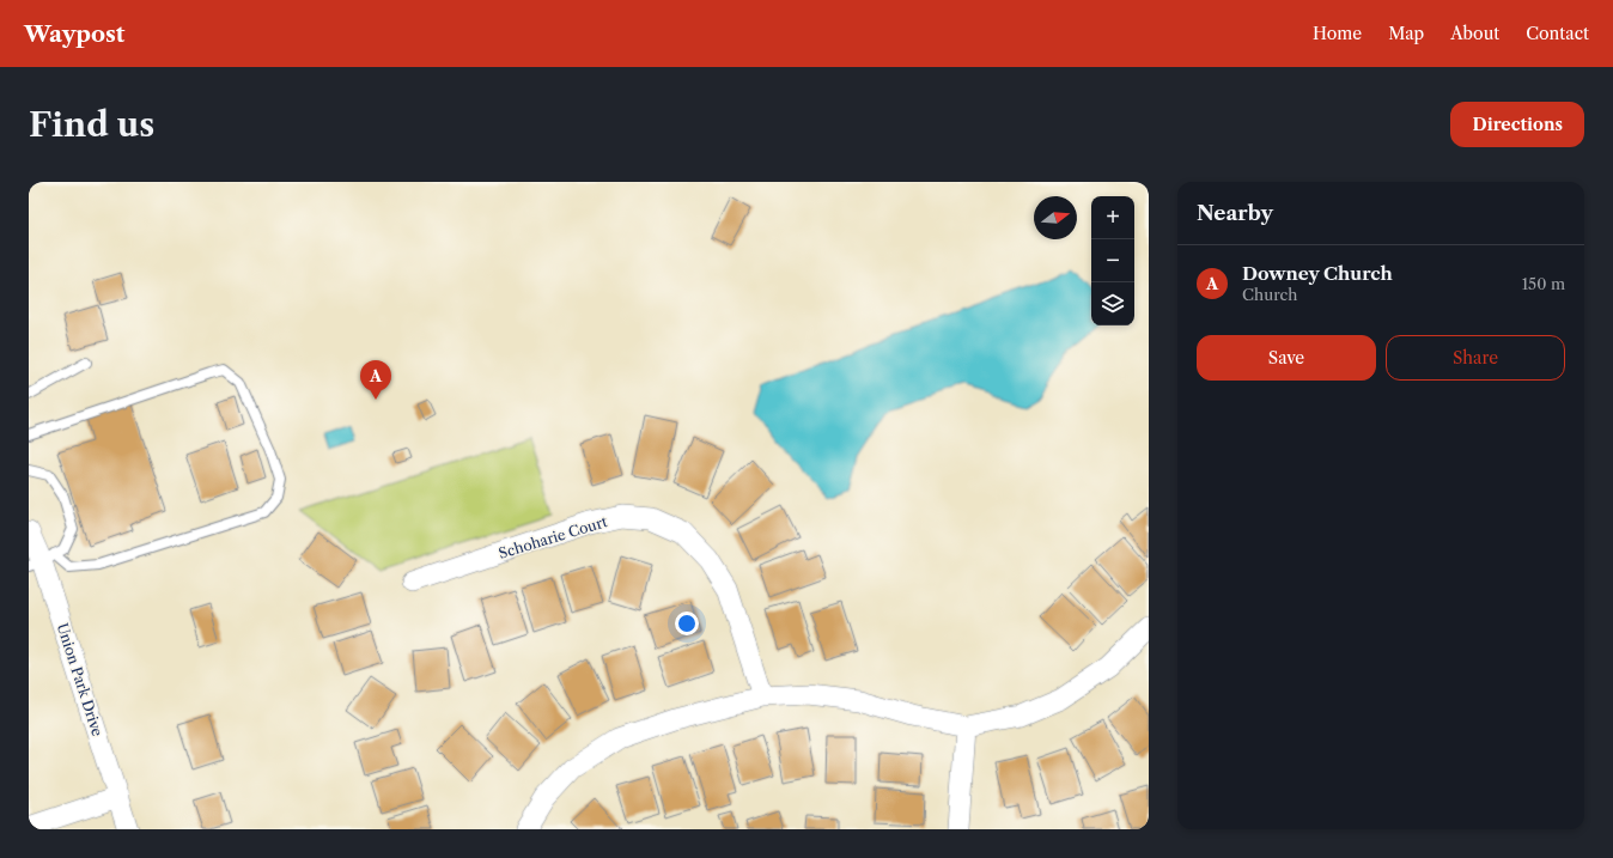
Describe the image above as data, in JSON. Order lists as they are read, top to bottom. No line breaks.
{"streets":{"street":["Schoharie Court","Union Park Drive"]},"north":"right","page":{"header":"Waypost","nav":["Home","Map","About","Contact"],"buttons":["Directions",["Save","Share"]],"title":"Find us","heading":"Nearby","map_buttons":["+","−"],"list":[{"mark":"A","name":"Downey Church","note":"Church","value":"150 m"}],"pins":"A"}}
